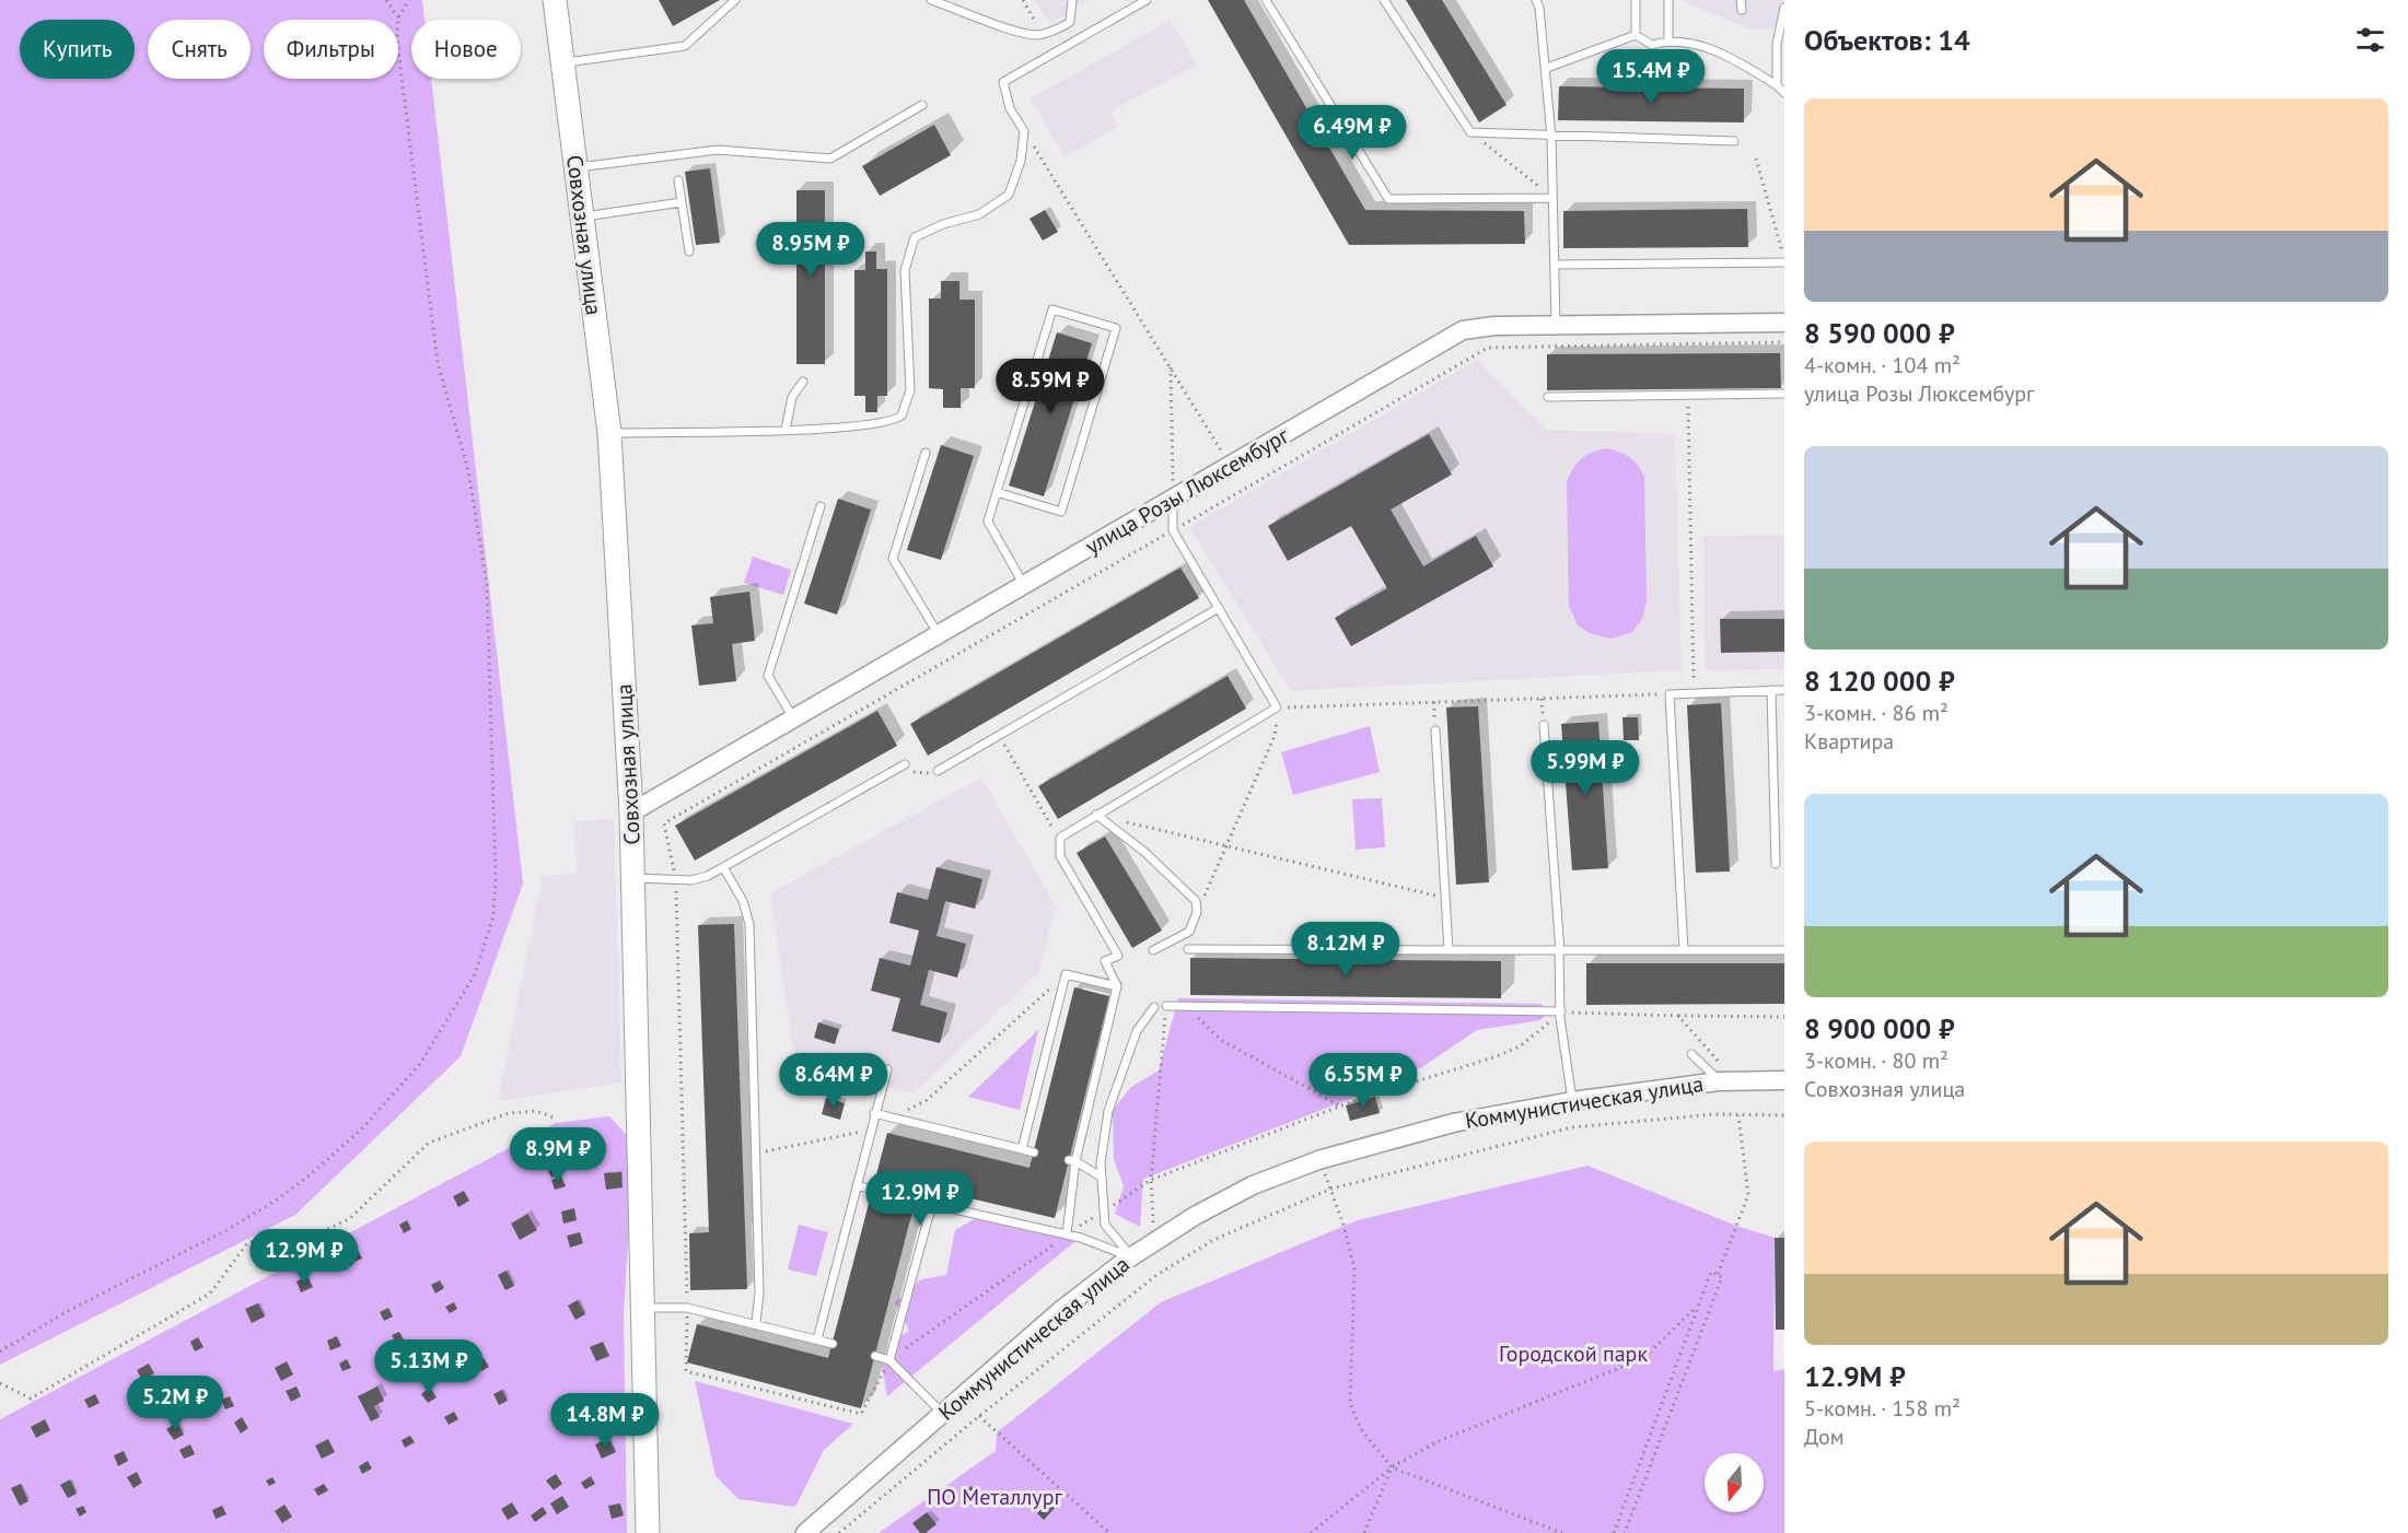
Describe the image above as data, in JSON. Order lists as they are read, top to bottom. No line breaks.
{"streets":{"main road":["Совхозная улица"],"street":["улица Розы Люксембург","Коммунистическая улица"]},"crossings":[["Совхозная улица","улица Розы Люксембург"]],"parks":["Городской парк","ПО Металлург"],"north":"bottom","page":{"heading":"Объектов: 14","chip":["Купить","Снять","Фильтры","Новое"],"price":["15.4M ₽","6.49M ₽","8.95M ₽","8.59M ₽","5.99M ₽","8.12M ₽","8.64M ₽","6.55M ₽","8.9M ₽","12.9M ₽","12.9M ₽","5.13M ₽","5.2M ₽","14.8M ₽"],"list":[{"name":"8 590 000 ₽","note":"4-комн. · 104 m² · улица Розы Люксембург"},{"name":"8 120 000 ₽","note":"3-комн. · 86 m² · Квартира"},{"name":"8 900 000 ₽","note":"3-комн. · 80 m² · Совхозная улица"},{"name":"12.9M ₽","note":"5-комн. · 158 m² · Дом"}]}}
